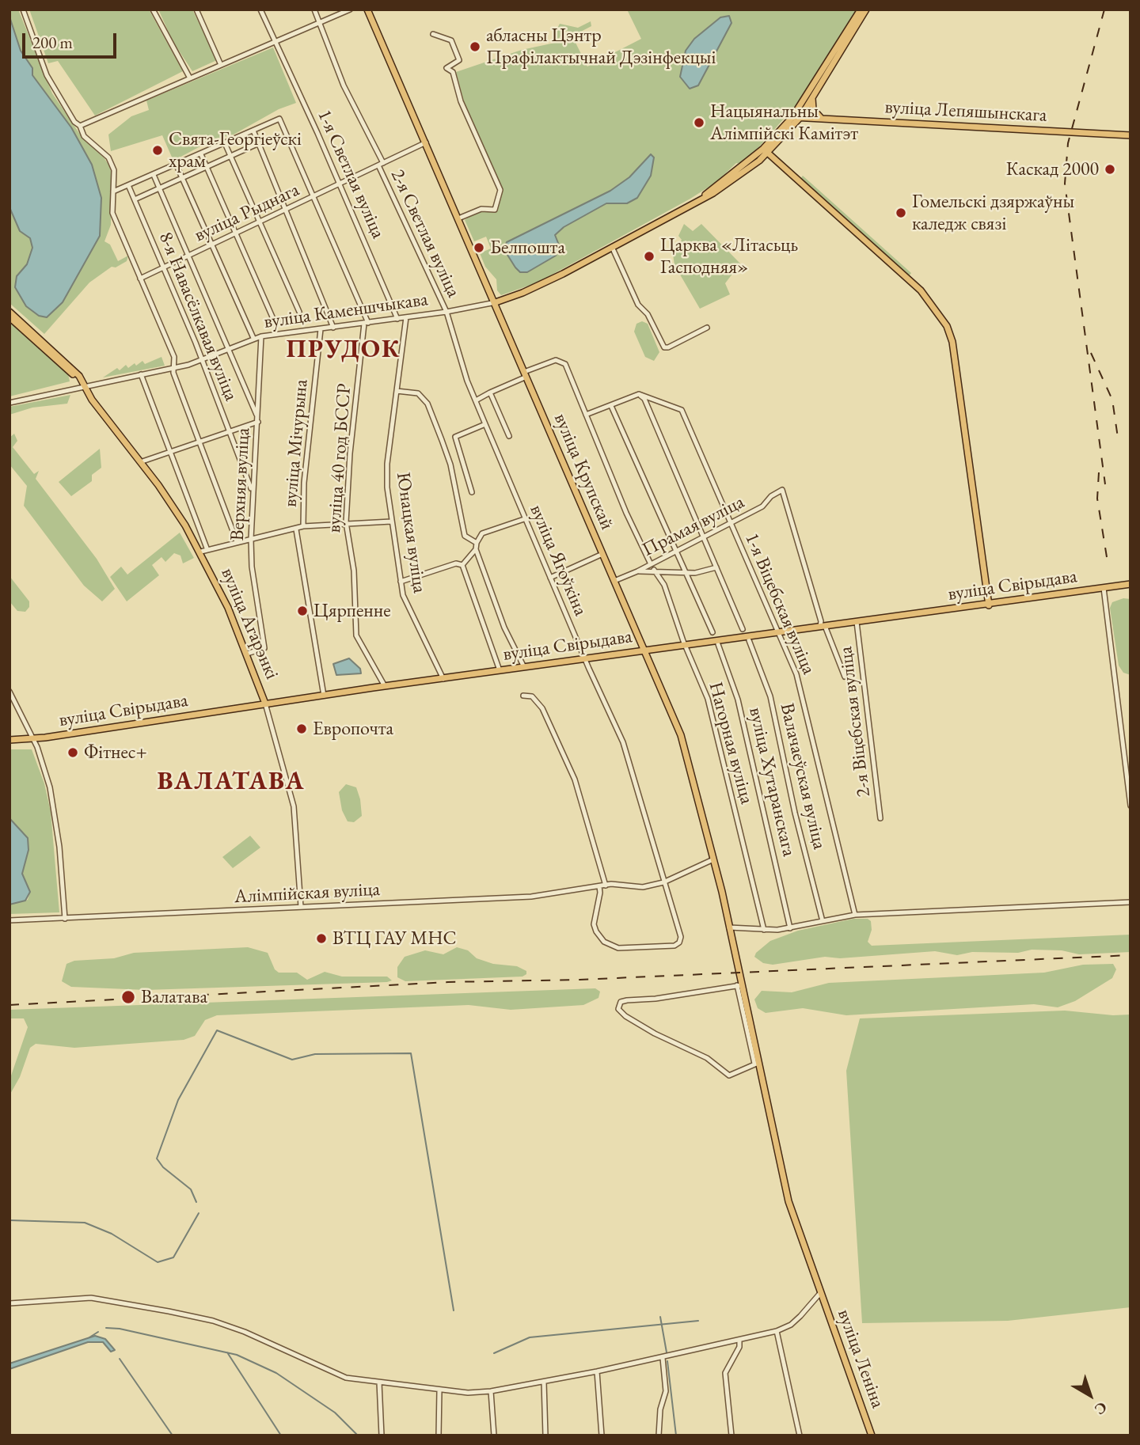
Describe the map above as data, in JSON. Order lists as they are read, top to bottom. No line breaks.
{"streets":{"main road":["вуліца Лепяшынскага","вуліца Крупскай","вуліца Свірыдава","вуліца Агарэнкі","вуліца Леніна"],"street":["1-я Светлая вуліца","вуліца Рыднага","2-я Светлая вуліца","вуліца Каменшчыкава","8-я Навасёлкавая вуліца","вуліца Мічурына","вуліца 40 год БССР","Верхняя вуліца","Прамая вуліца","Юнацкая вуліца","вуліца Ягоўкіна","1-я Віцебская вуліца","2-я Віцебская вуліца","Нагорная вуліца","Валачаеўская вуліца","вуліца Хутаранскага","Алімпійская вуліца"]},"crossings":[["1-я Светлая вуліца","вуліца Рыднага"],["1-я Светлая вуліца","вуліца Каменшчыкава"],["вуліца Рыднага","2-я Светлая вуліца"],["вуліца Рыднага","8-я Навасёлкавая вуліца"],["вуліца Рыднага","вуліца Крупскай"],["2-я Светлая вуліца","вуліца Каменшчыкава"],["2-я Светлая вуліца","вуліца Ягоўкіна"],["вуліца Каменшчыкава","8-я Навасёлкавая вуліца"],["вуліца Каменшчыкава","вуліца Мічурына"],["вуліца Каменшчыкава","вуліца 40 год БССР"],["вуліца Каменшчыкава","вуліца Крупскай"],["вуліца Каменшчыкава","Верхняя вуліца"],["вуліца Каменшчыкава","Юнацкая вуліца"],["вуліца Каменшчыкава","вуліца Ягоўкіна"],["вуліца Каменшчыкава","вуліца Агарэнкі"],["8-я Навасёлкавая вуліца","Верхняя вуліца"],["вуліца Мічурына","вуліца Свірыдава"],["вуліца 40 год БССР","вуліца Свірыдава"],["вуліца Крупскай","Прамая вуліца"],["вуліца Крупскай","вуліца Свірыдава"],["вуліца Крупскай","вуліца Леніна"],["Верхняя вуліца","вуліца Агарэнкі"],["Прамая вуліца","1-я Віцебская вуліца"],["Прамая вуліца","2-я Віцебская вуліца"],["Юнацкая вуліца","вуліца Свірыдава"],["вуліца Ягоўкіна","вуліца Свірыдава"],["вуліца Ягоўкіна","Алімпійская вуліца"],["вуліца Свірыдава","1-я Віцебская вуліца"],["вуліца Свірыдава","вуліца Агарэнкі"],["вуліца Свірыдава","2-я Віцебская вуліца"],["вуліца Свірыдава","Нагорная вуліца"],["вуліца Агарэнкі","Алімпійская вуліца"]],"districts":["ПРУДОК","ВАЛАТАВА"],"places":["абласны Цэнтр Прафілактычнай Дэзінфекцыі","Нацыянальны Алімпійскі Камітэт","Свята-Георгіеўскі храм","Каскад 2000","Гомельскі дзяржаўны каледж связі","Белпошта","Царква «Літасьць Гасподняя»","Цярпенне","Европочта","Фітнес+","ВТЦ ГАУ МНС","Валатава"],"scale_bar":"200 m","north":"bottom right"}
